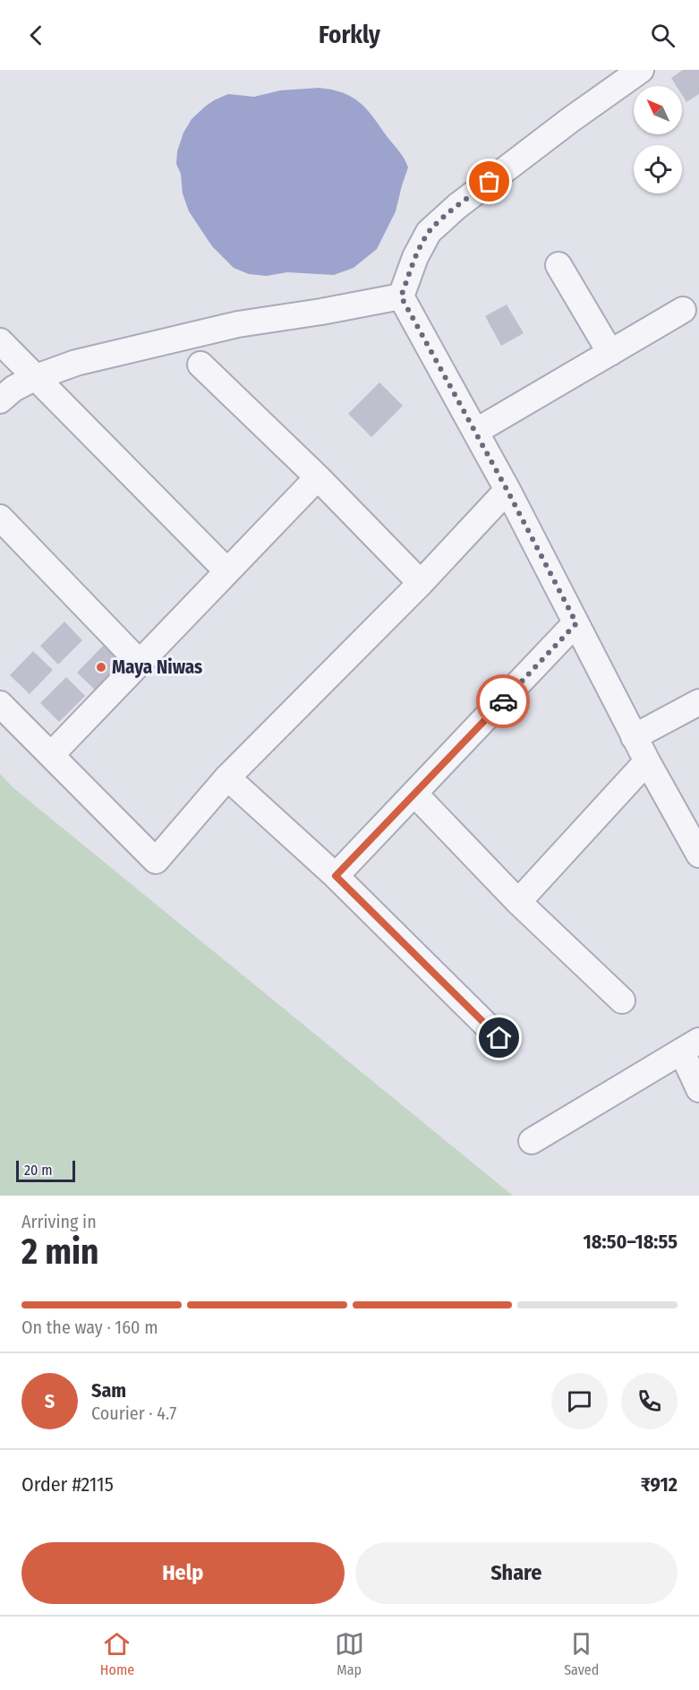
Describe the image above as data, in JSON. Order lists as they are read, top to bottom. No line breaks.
{"places":["Maya Niwas"],"scale_bar":"20 m","north":"top left","page":{"header":"Forkly","scale":"20 m","heading":["2 min","Arriving in","18:50–18:55"],"panel":["Sam","Courier · 4.7","Order #2115","₹912"],"bar":"On the way · 160 m","round":"S","buttons":["Help","Share"],"tabs":["Home","Map","Saved"]}}
